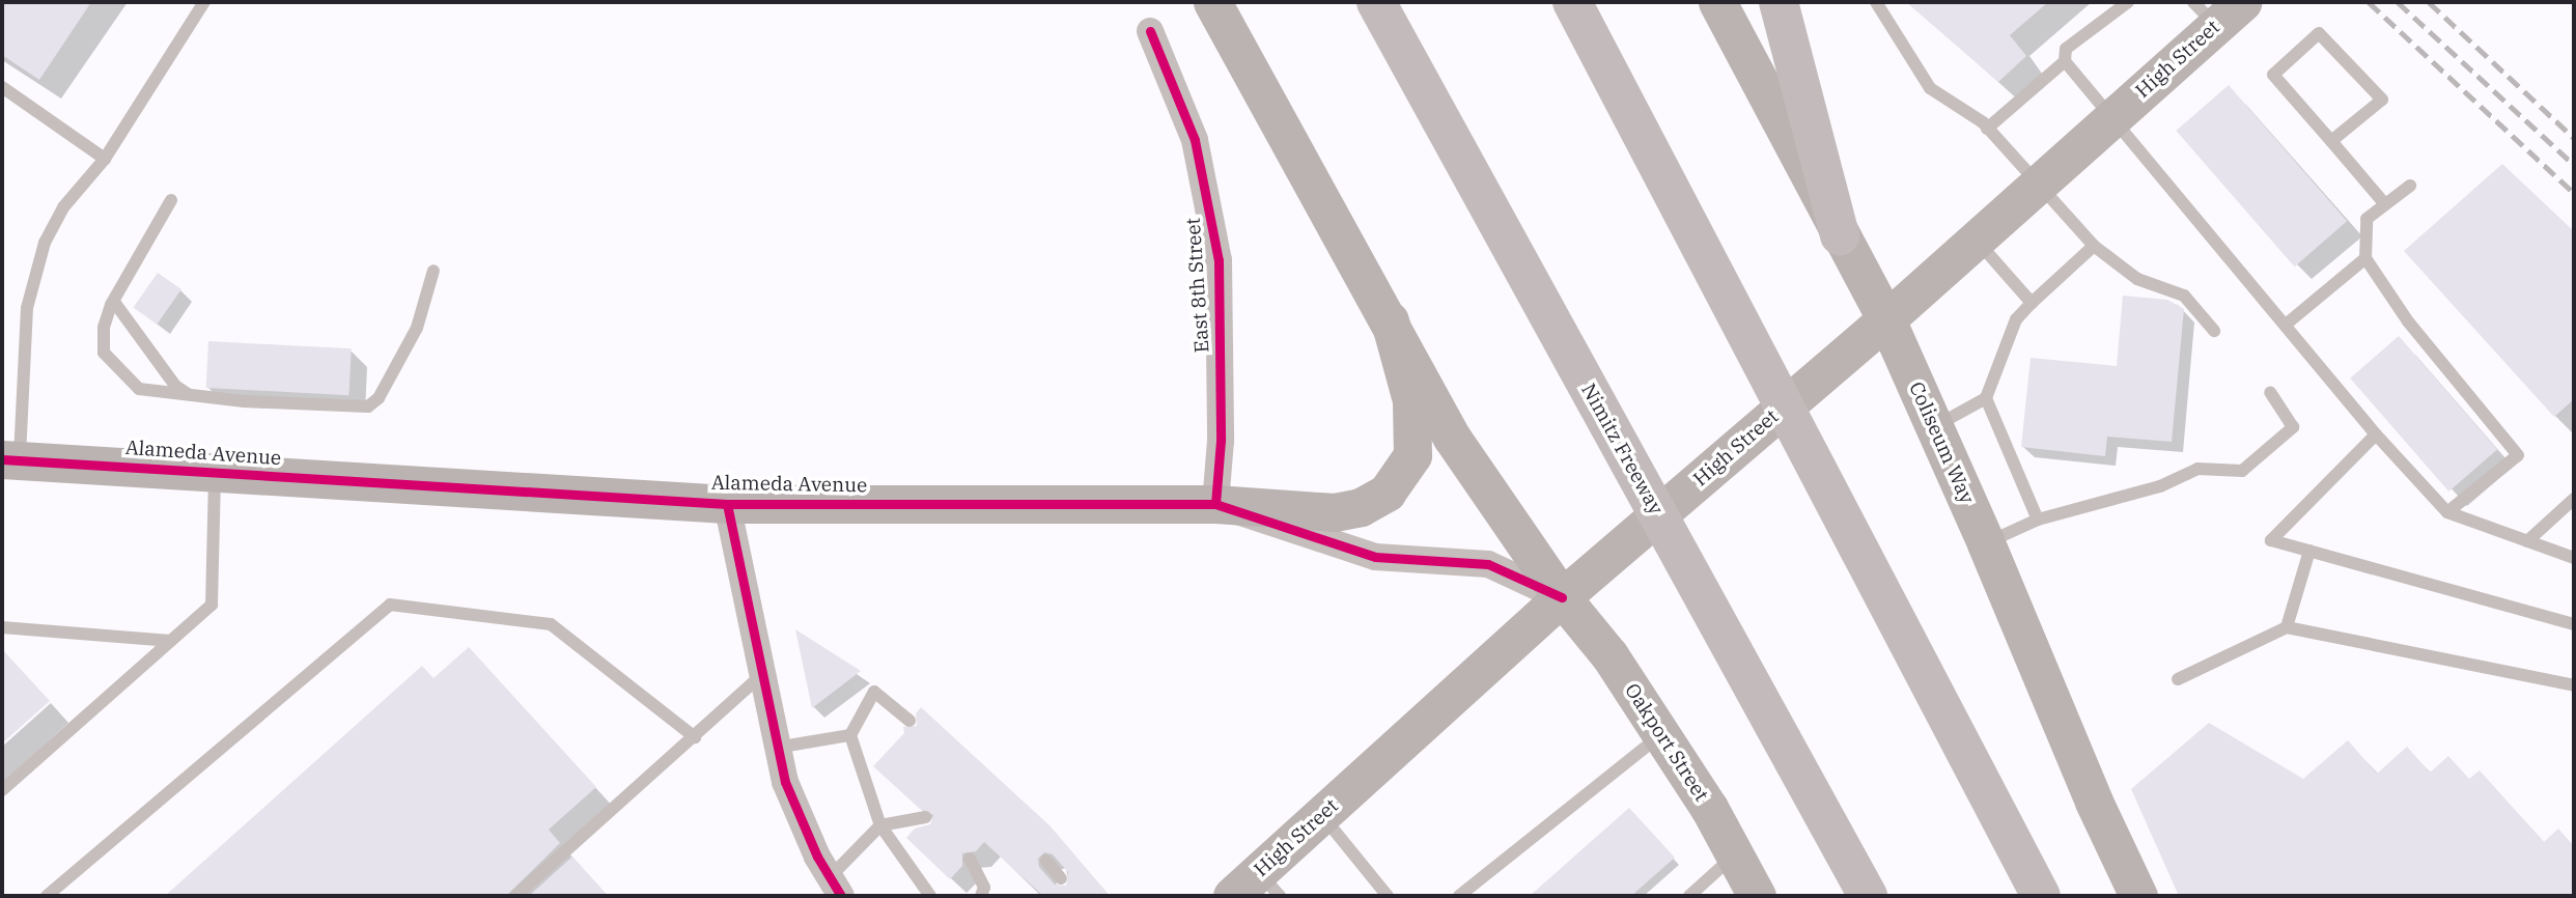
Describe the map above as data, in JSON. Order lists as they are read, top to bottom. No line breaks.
{"streets":{"highway":["Nimitz Freeway"],"main road":["High Street","Coliseum Way","Alameda Avenue","Oakport Street"],"street":["East 8th Street"]},"crossings":[["High Street","Coliseum Way"],["High Street","Alameda Avenue"],["High Street","Oakport Street"],["East 8th Street","Alameda Avenue"],["Alameda Avenue","Oakport Street"]]}
